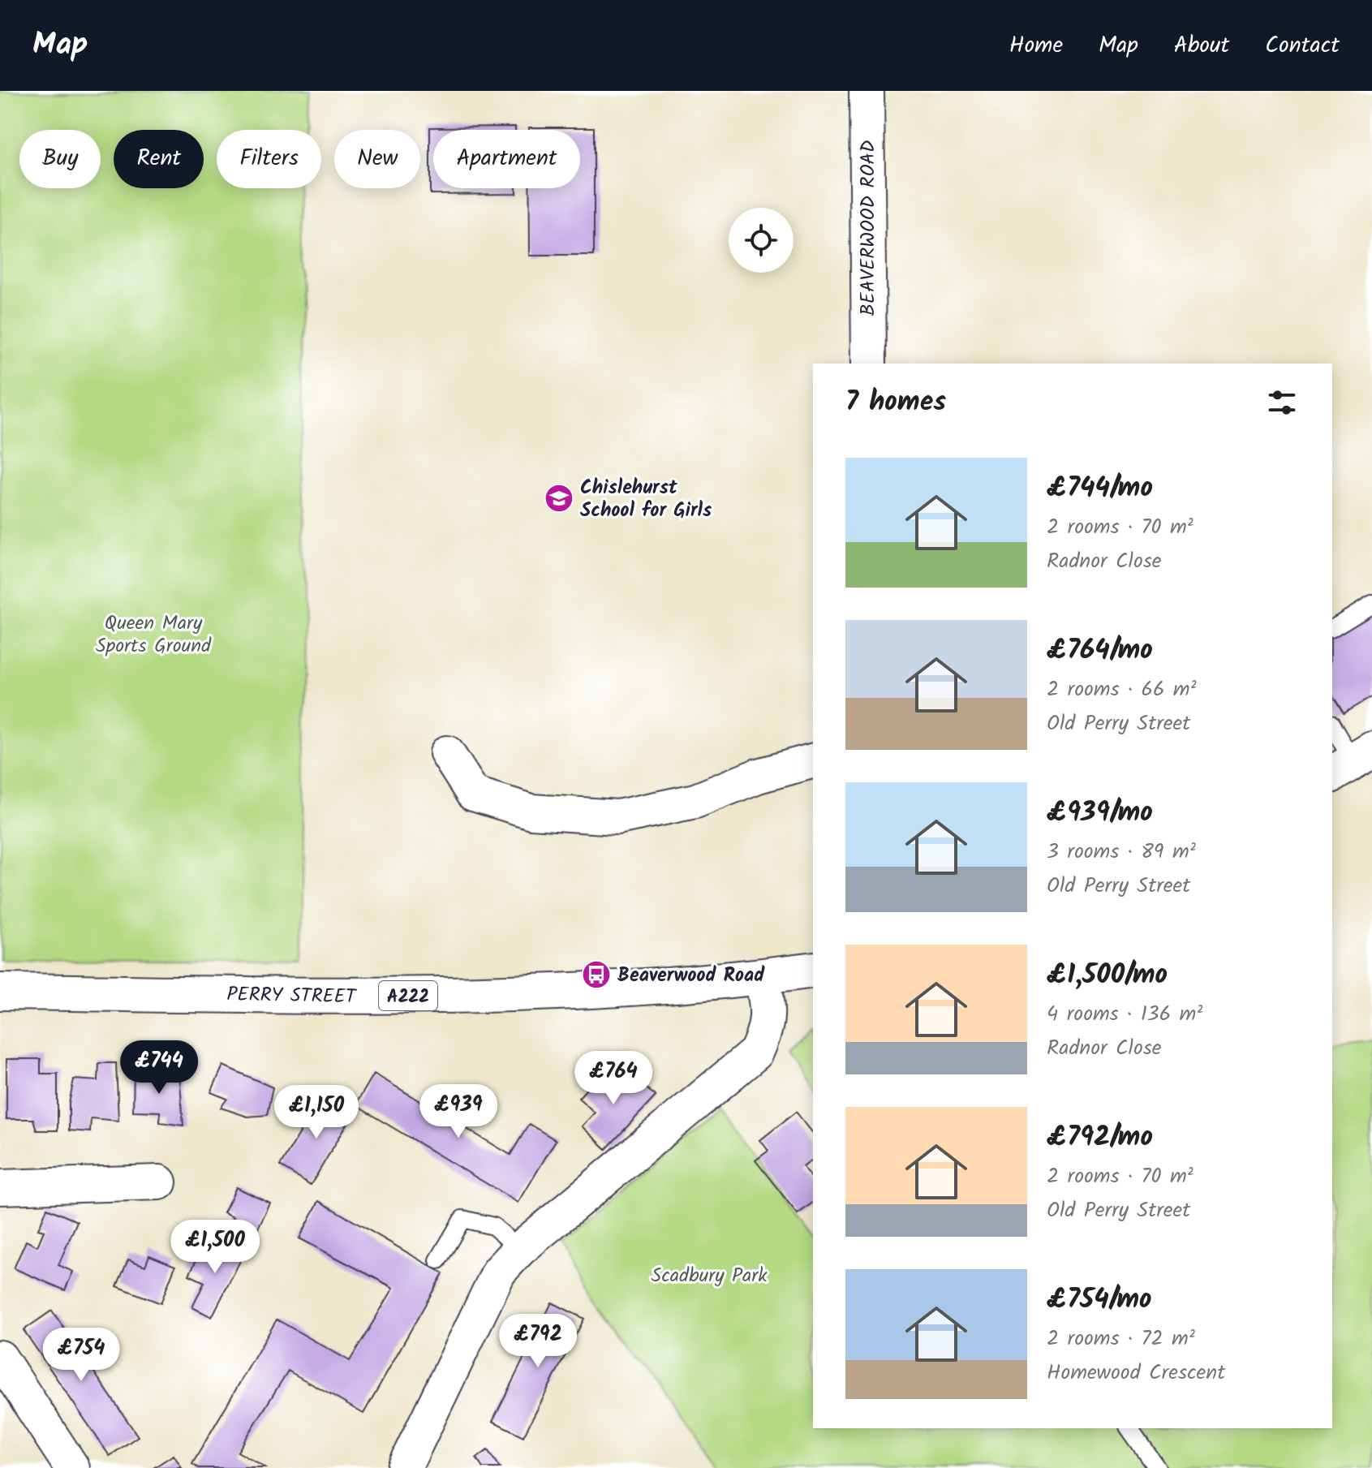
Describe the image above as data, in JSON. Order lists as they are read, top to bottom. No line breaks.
{"streets":{"main road":["PERRY STREET","A222"],"street":["BEAVERWOOD ROAD"]},"parks":["Queen Mary Sports Ground","Scadbury Park"],"places":{"school or university":["Chislehurst School for Girls"],"bus stop":["Beaverwood Road"]},"page":{"header":"Map","nav":["Home","Map","About","Contact"],"chip":["Buy","Rent","Filters","New","Apartment"],"heading":"7 homes","list":[{"name":"£744/mo","note":"2 rooms · 70 m² · Radnor Close"},{"name":"£764/mo","note":"2 rooms · 66 m² · Old Perry Street"},{"name":"£939/mo","note":"3 rooms · 89 m² · Old Perry Street"},{"name":"£1,500/mo","note":"4 rooms · 136 m² · Radnor Close"},{"name":"£792/mo","note":"2 rooms · 70 m² · Old Perry Street"},{"name":"£754/mo","note":"2 rooms · 72 m² · Homewood Crescent"}],"price":["£744","£764","£939","£1,150","£1,500","£792","£754"]}}
